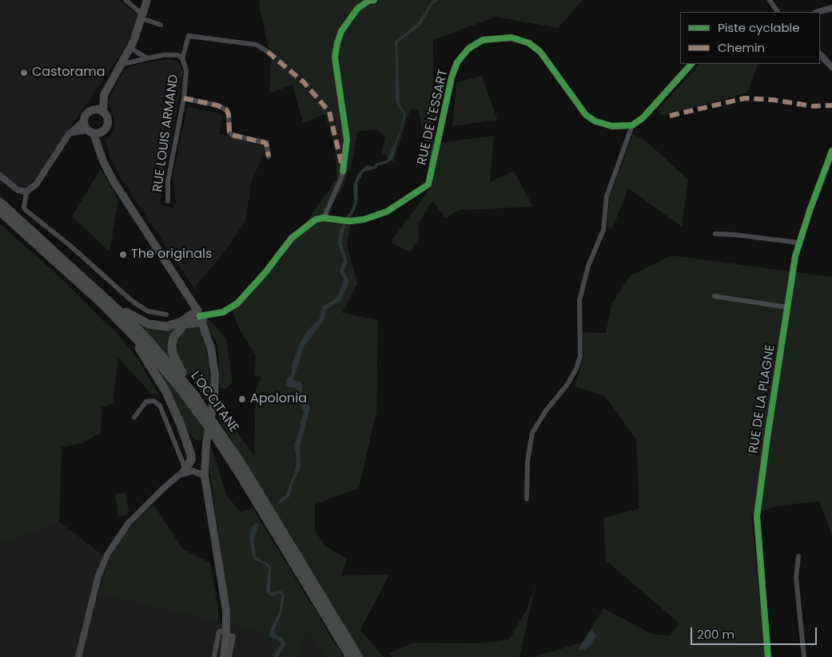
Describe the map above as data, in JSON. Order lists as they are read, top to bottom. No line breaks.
{"streets":{"highway":["L'OCCITANE"],"street":["RUE DE L'ESSART","RUE LOUIS ARMAND","RUE DE LA PLAGNE"]},"places":["Castorama","The originals","Apolonia"],"legend":["Piste cyclable","Chemin"],"scale_bar":"200 m"}
